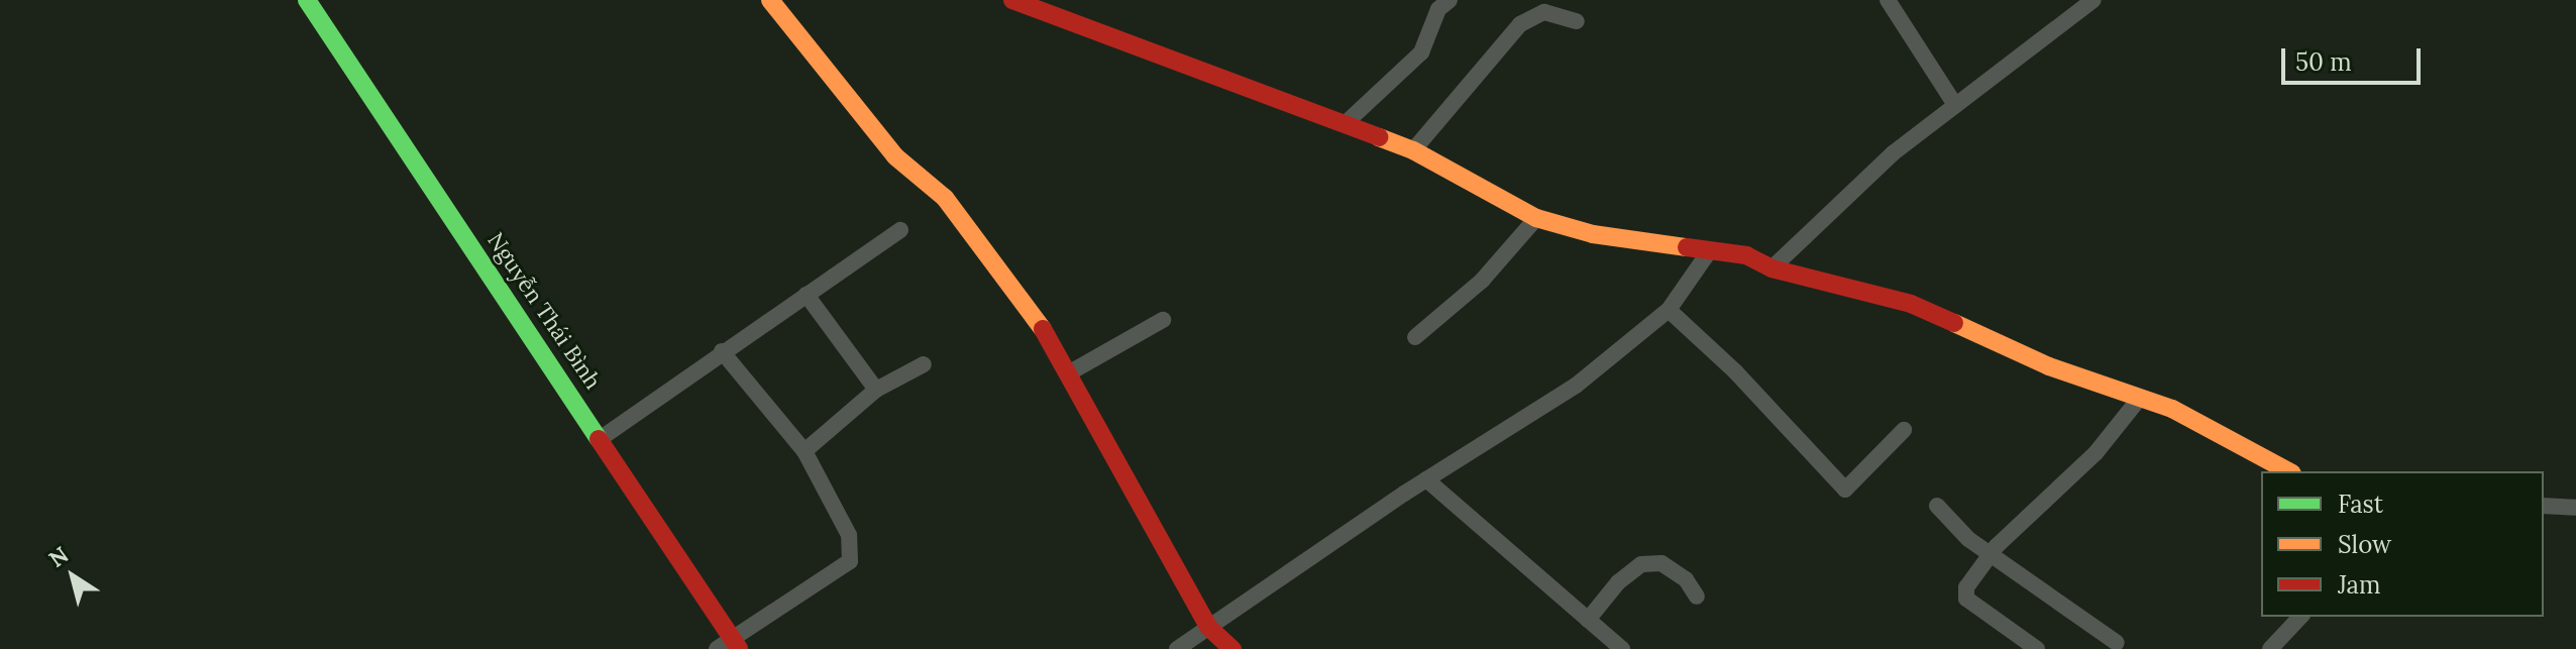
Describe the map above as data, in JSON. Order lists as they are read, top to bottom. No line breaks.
{"streets":{"street":["Nguyễn Thái Bình"]},"legend":["Fast","Slow","Jam"],"scale_bar":"50 m","north":"top left"}
